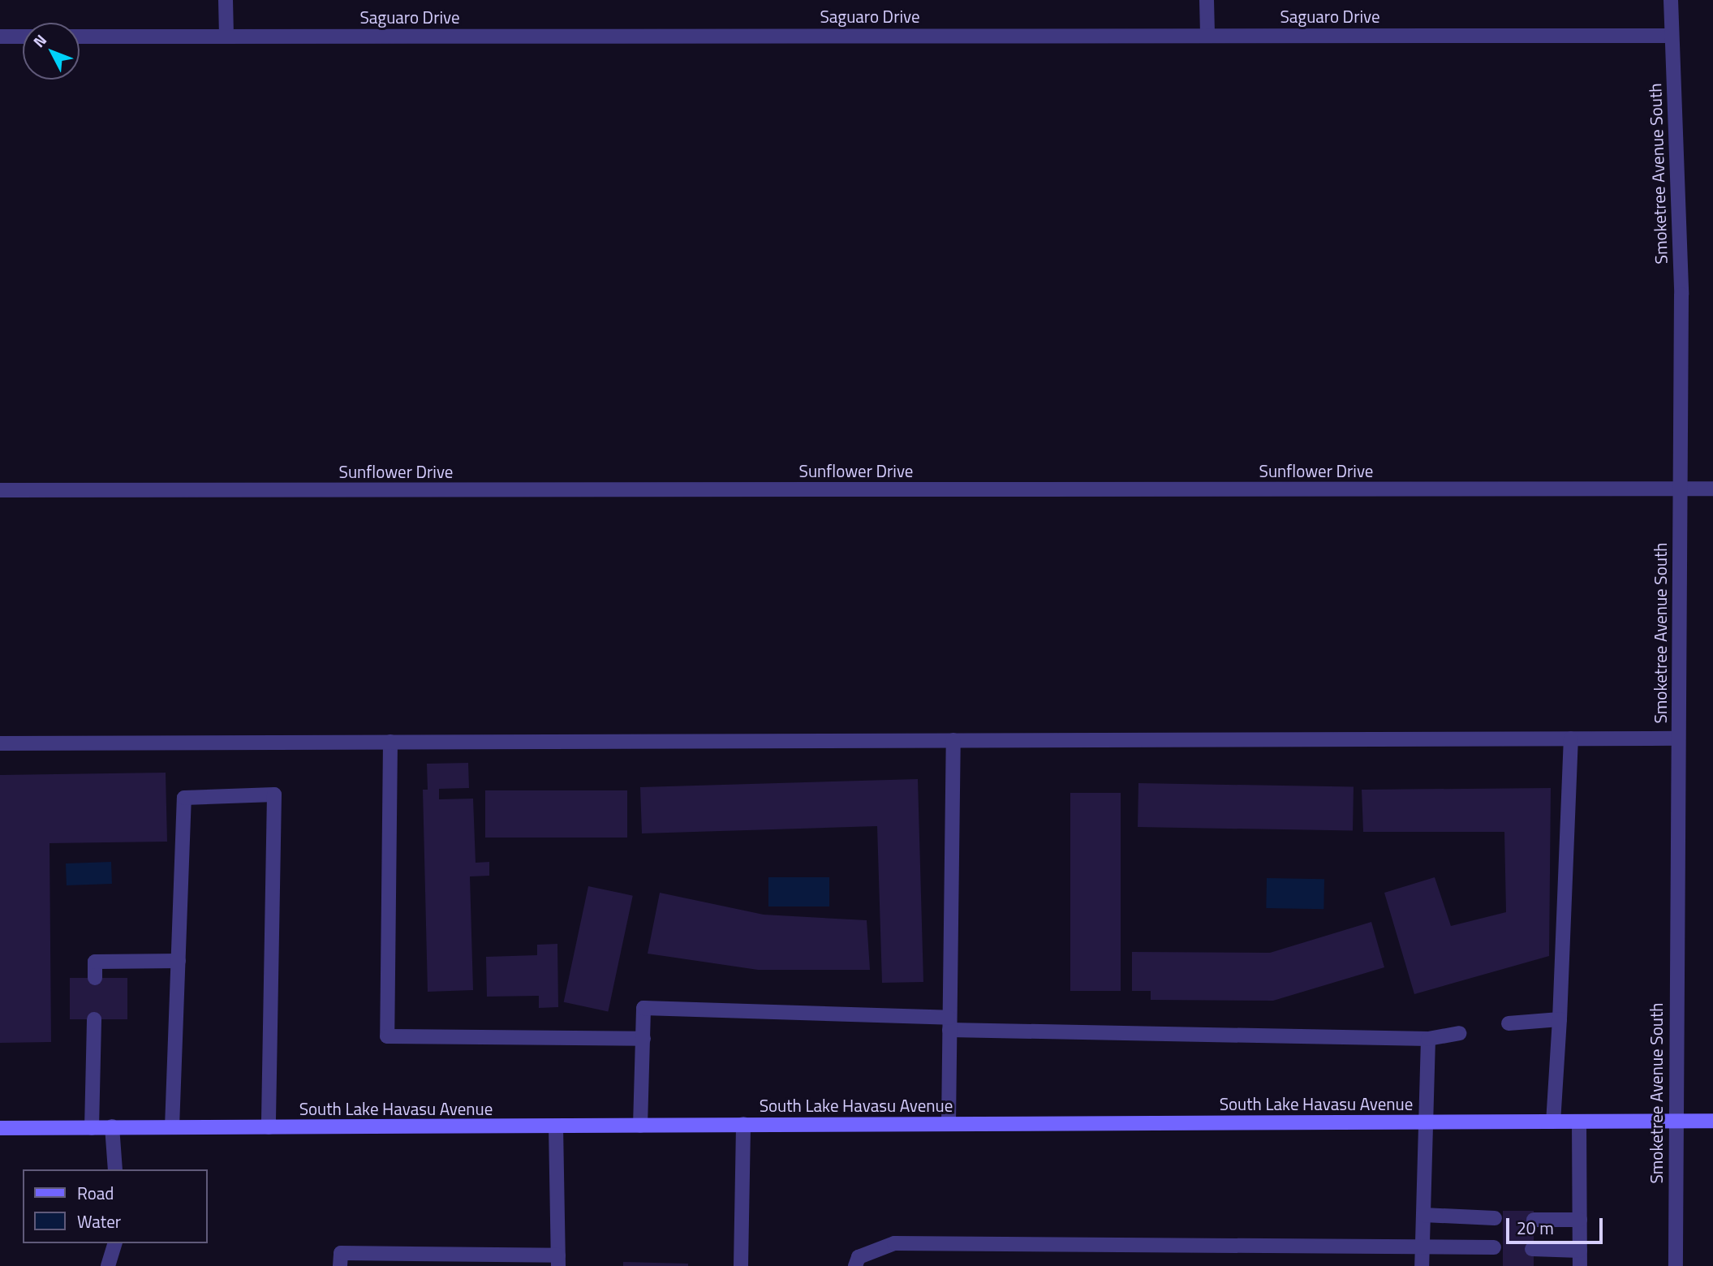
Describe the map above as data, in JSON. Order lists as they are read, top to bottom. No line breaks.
{"streets":{"main road":["South Lake Havasu Avenue"],"street":["Saguaro Drive","Smoketree Avenue South","Sunflower Drive"]},"crossings":[["Saguaro Drive","Smoketree Avenue South"],["Smoketree Avenue South","Sunflower Drive"],["Smoketree Avenue South","South Lake Havasu Avenue"]],"legend":["Road","Water"],"scale_bar":"20 m","north":"top left"}
